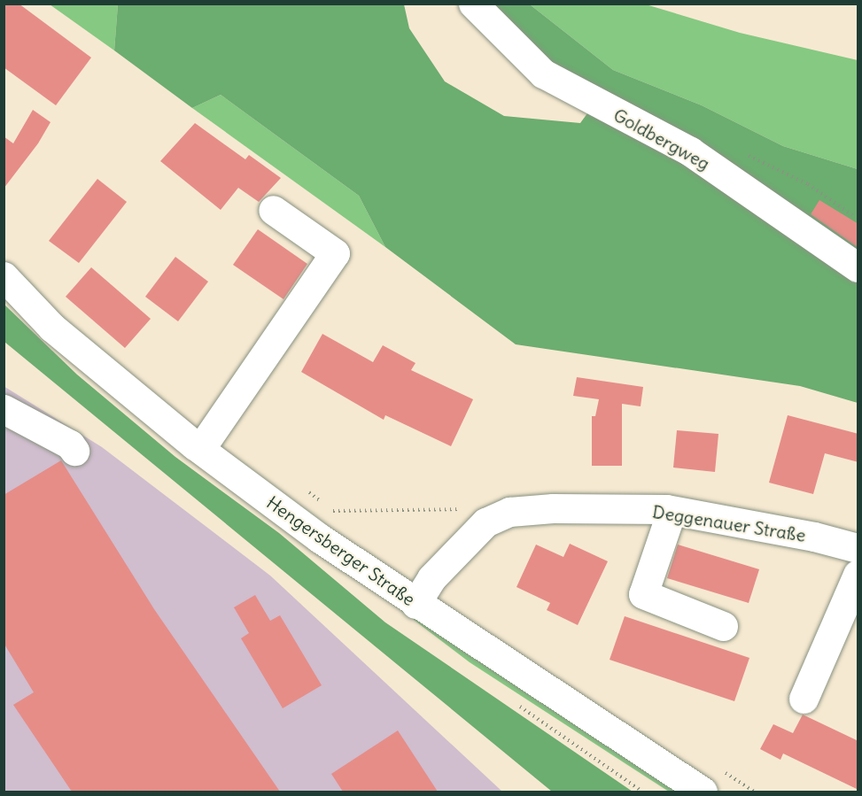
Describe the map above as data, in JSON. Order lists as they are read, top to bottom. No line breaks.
{"streets":{"street":["Goldbergweg","Deggenauer Straße","Hengersberger Straße"]},"crossings":[["Deggenauer Straße","Hengersberger Straße"]]}
